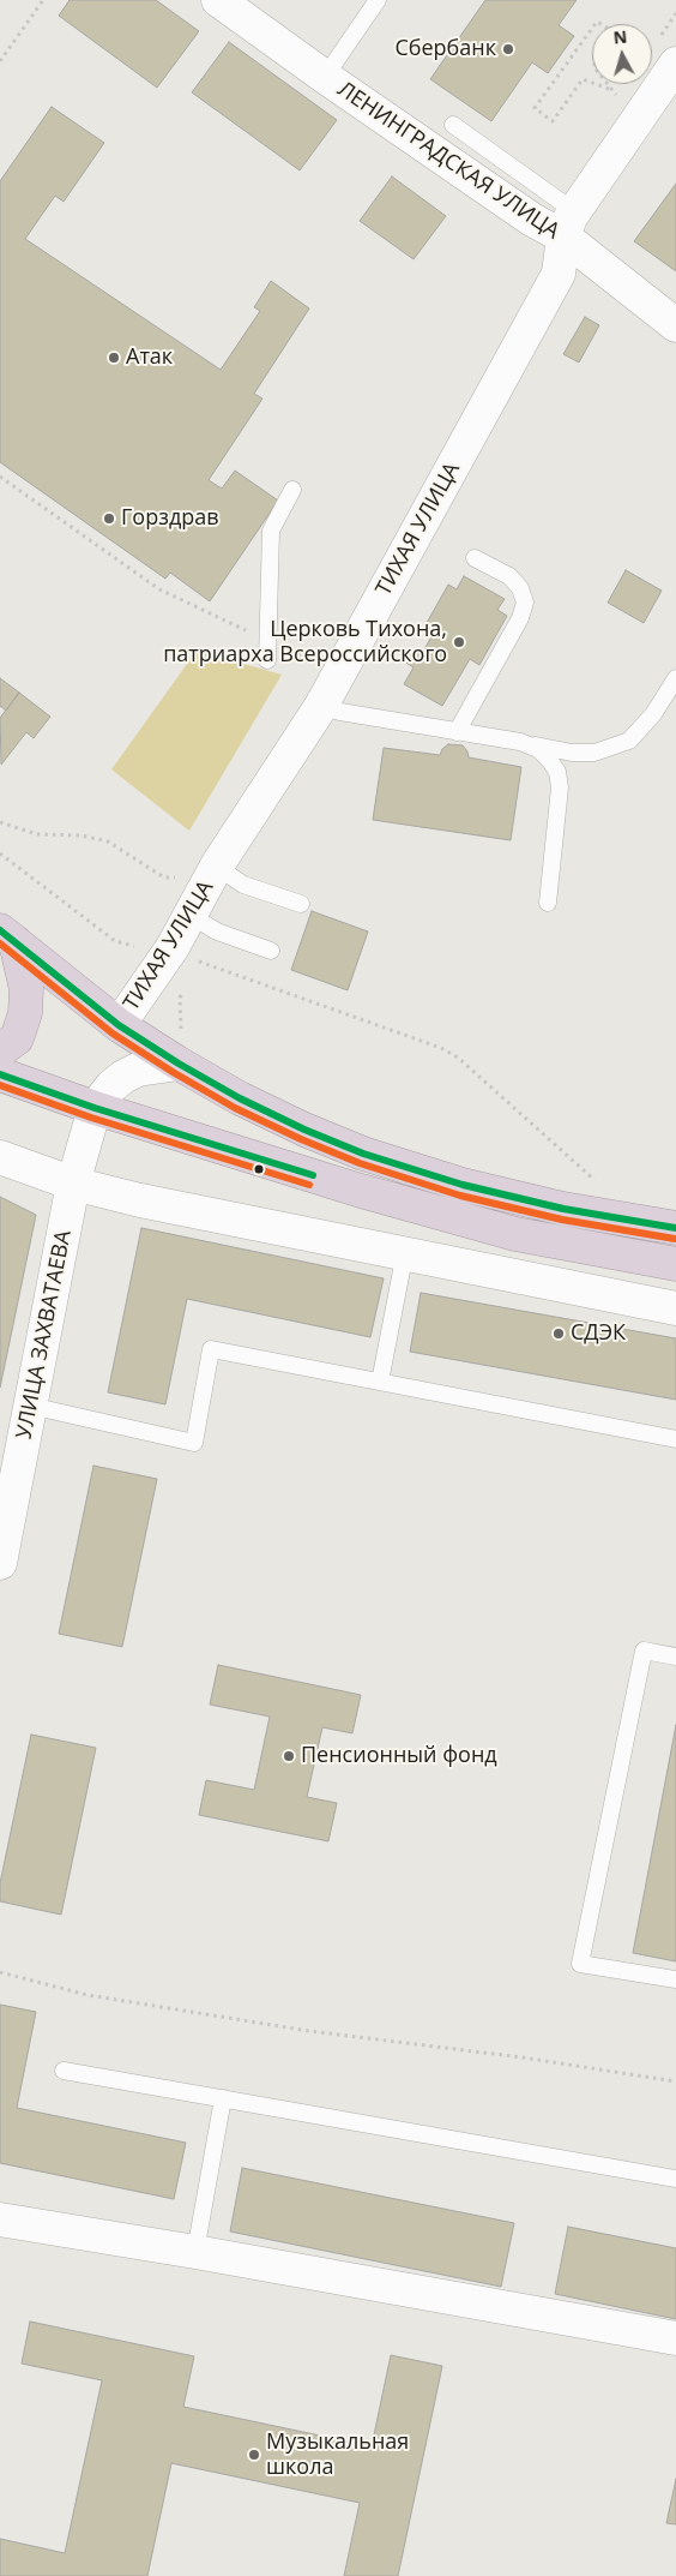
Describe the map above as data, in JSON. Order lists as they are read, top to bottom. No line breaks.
{"streets":{"street":["ЛЕНИНГРАДСКАЯ УЛИЦА","ТИХАЯ УЛИЦА","УЛИЦА ЗАХВАТАЕВА"]},"crossings":[["ЛЕНИНГРАДСКАЯ УЛИЦА","ТИХАЯ УЛИЦА"]],"places":["Сбербанк","Атак","Горздрав","Церковь Тихона, патриарха Всероссийского","СДЭК","Пенсионный фонд","Музыкальная школа"],"north":"top"}
